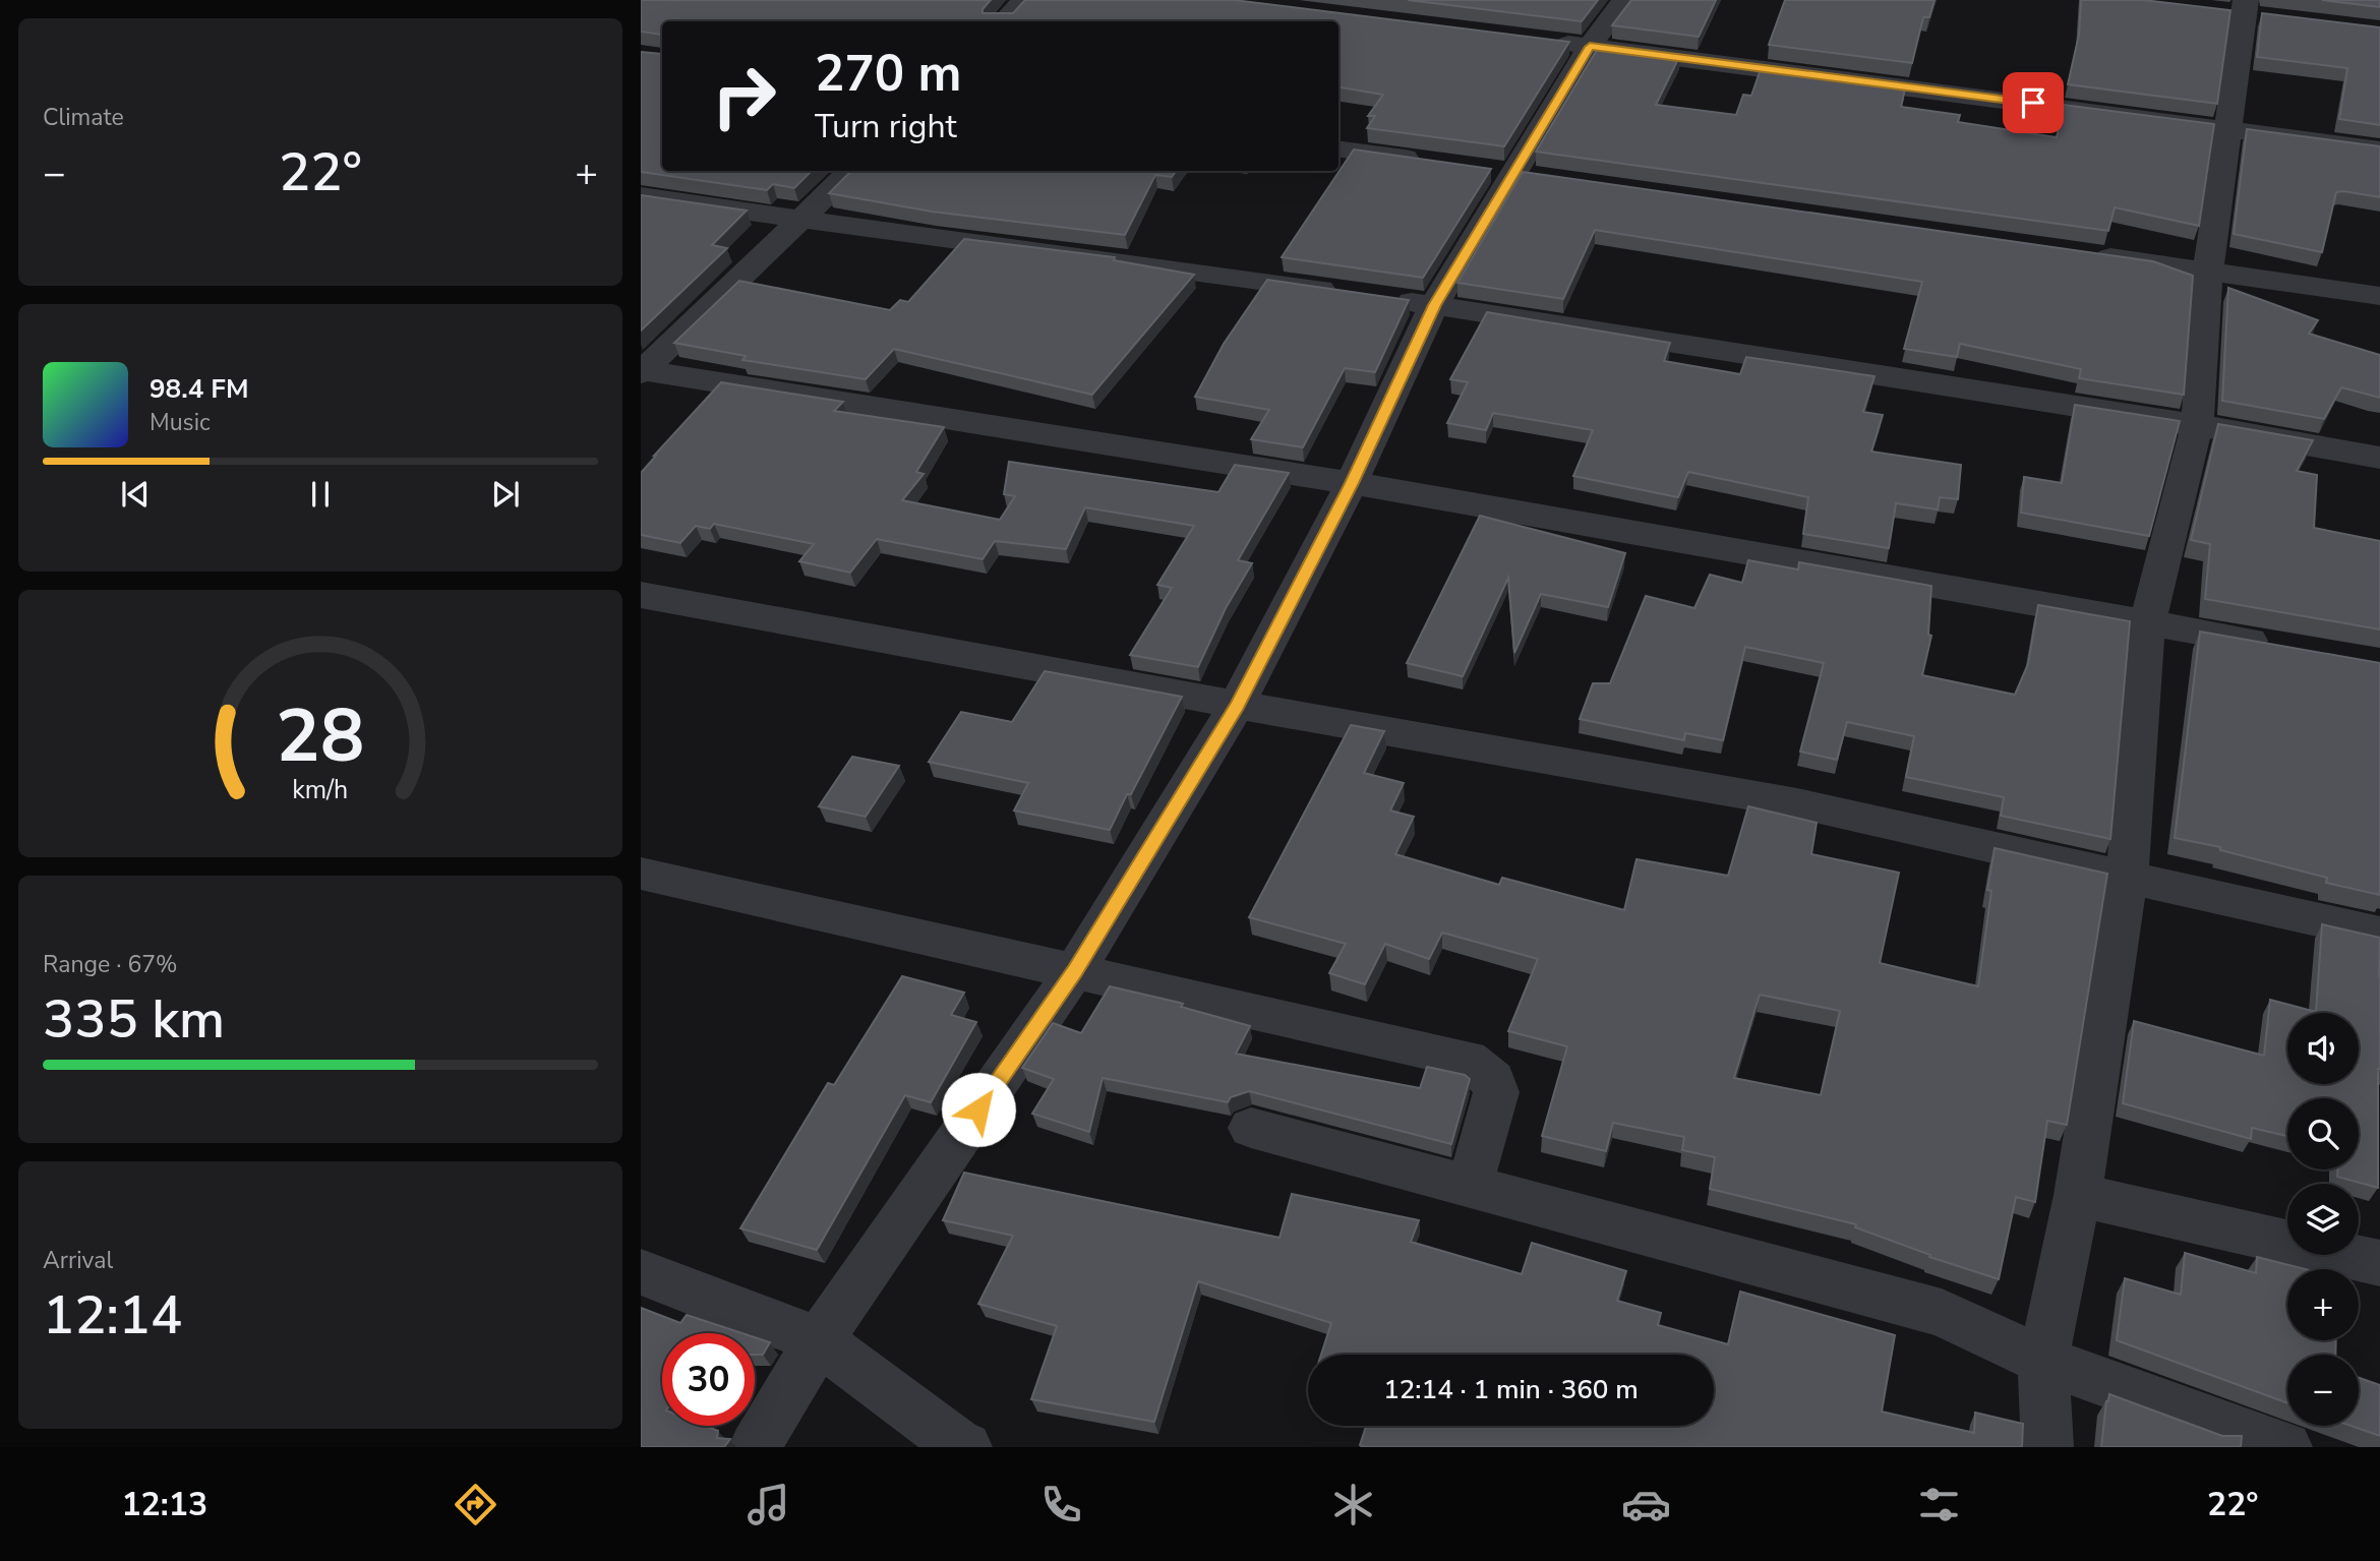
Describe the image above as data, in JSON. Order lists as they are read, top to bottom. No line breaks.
{"page":{"tile":["Climate",["Range · 67%","335 km"],["Arrival","12:14"]],"turn":["270 m","Turn right"],"heat":["−","22°","+"],"song":["98.4 FM","Music"],"map_buttons":["+","−"],"limit":"30","trip":"12:14 · 1 min · 360 m","tabs":["12:13","22°"],"gauge":["28","km/h"]}}
